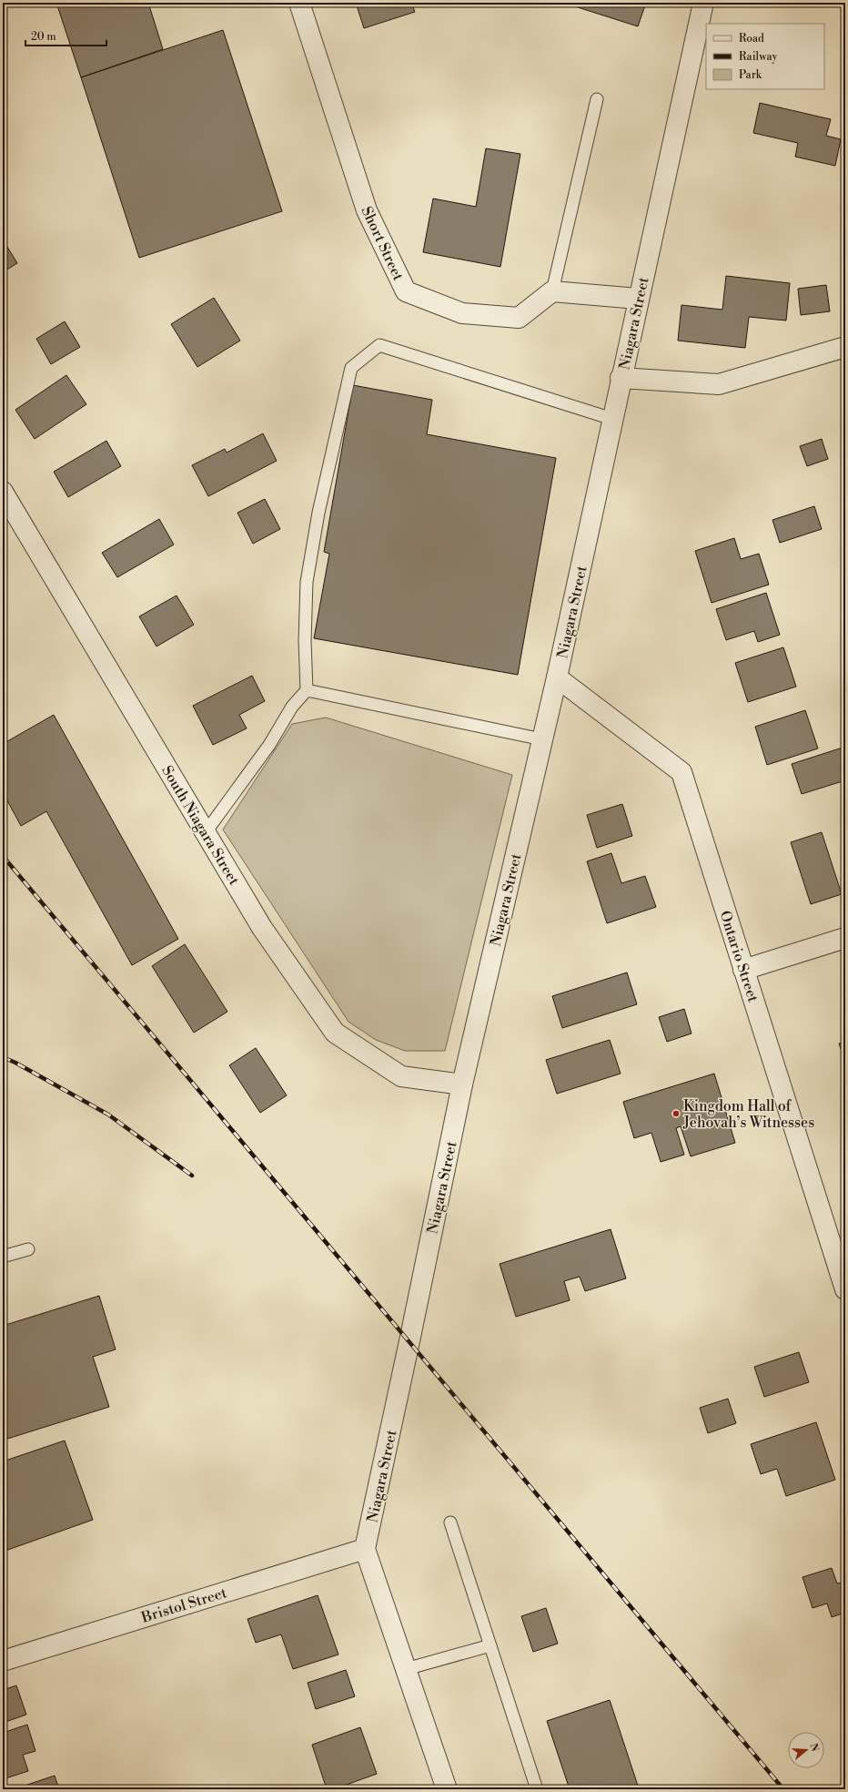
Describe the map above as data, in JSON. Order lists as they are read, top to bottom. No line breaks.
{"streets":{"street":["Short Street","Niagara Street","South Niagara Street","Ontario Street","Bristol Street"]},"crossings":[["Niagara Street","South Niagara Street"],["Niagara Street","Ontario Street"],["Niagara Street","Bristol Street"]],"places":["Kingdom Hall of Jehovah’s Witnesses"],"legend":["Road","Railway","Park"],"scale_bar":"20 m","north":"right"}
